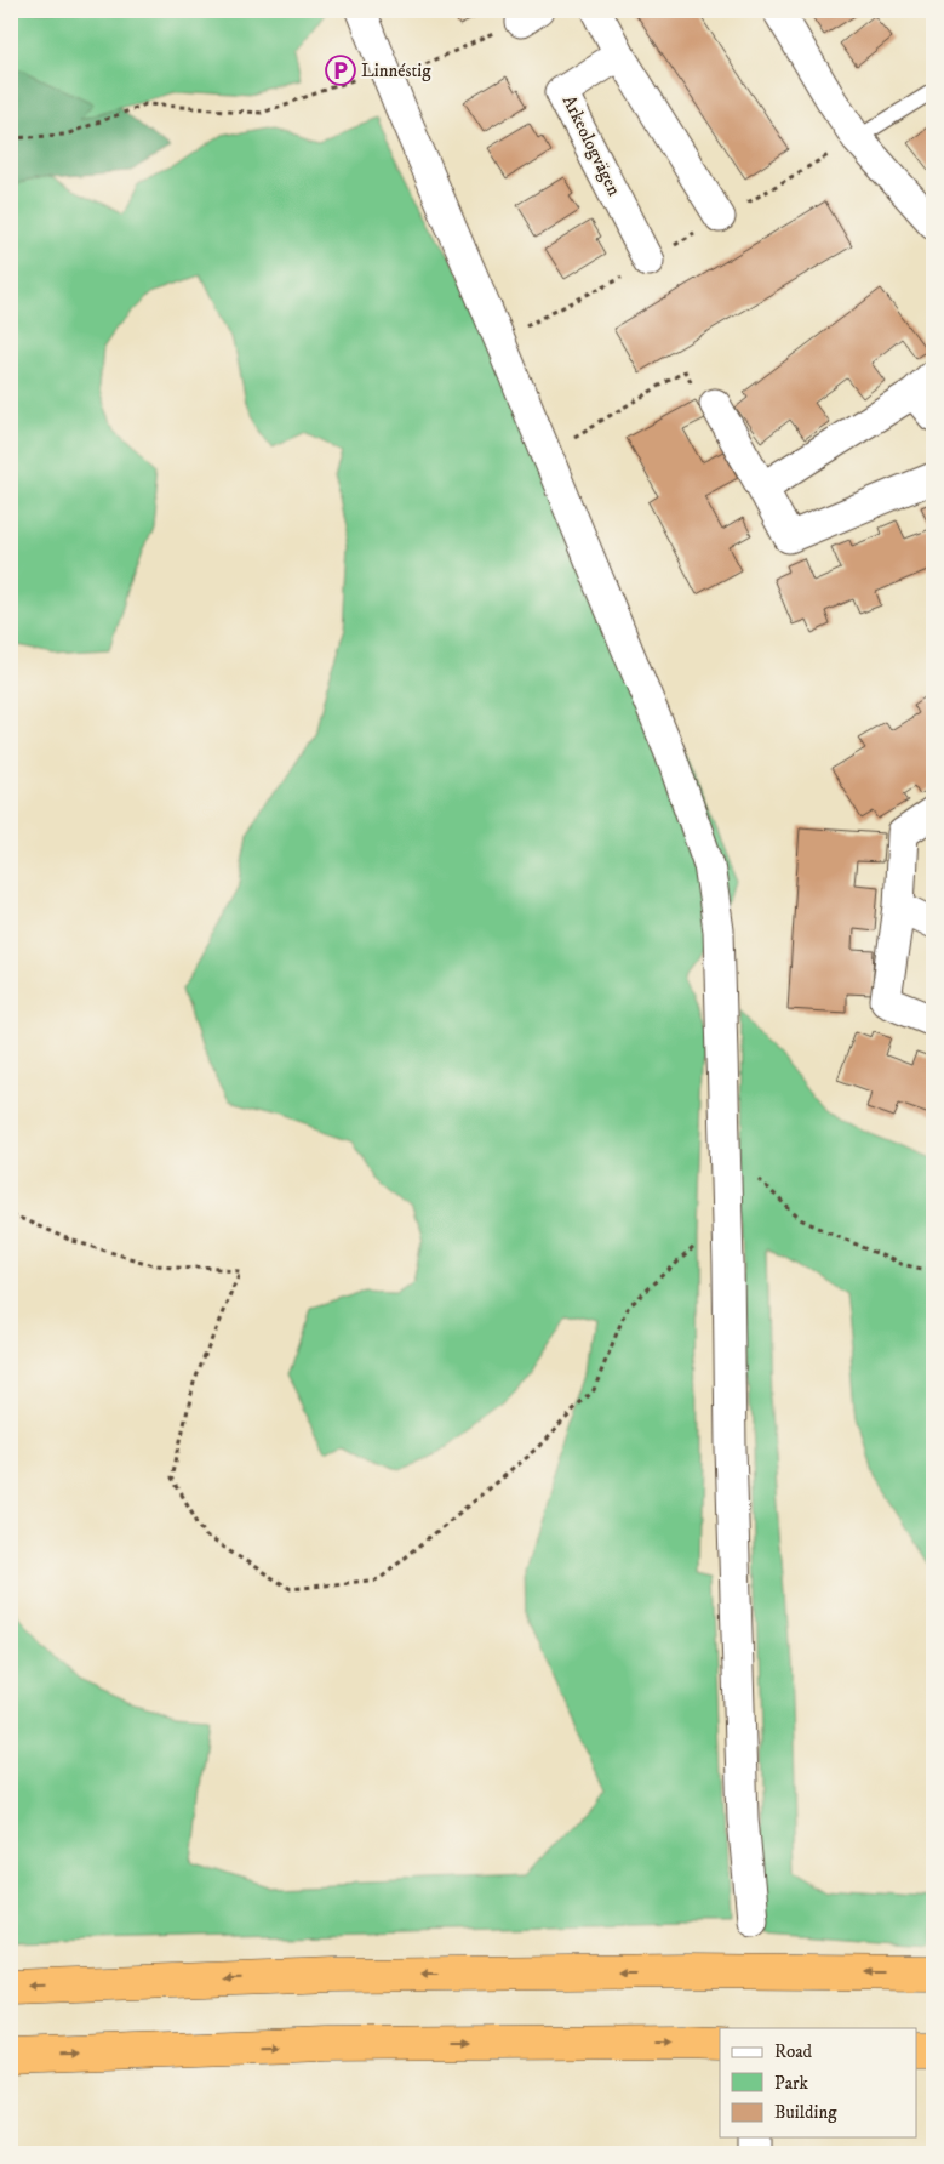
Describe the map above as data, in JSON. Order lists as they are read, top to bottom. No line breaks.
{"streets":{"street":["Arkeologvägen"]},"places":{"parking":["Linnéstig"]},"legend":["Road","Park","Building"]}
